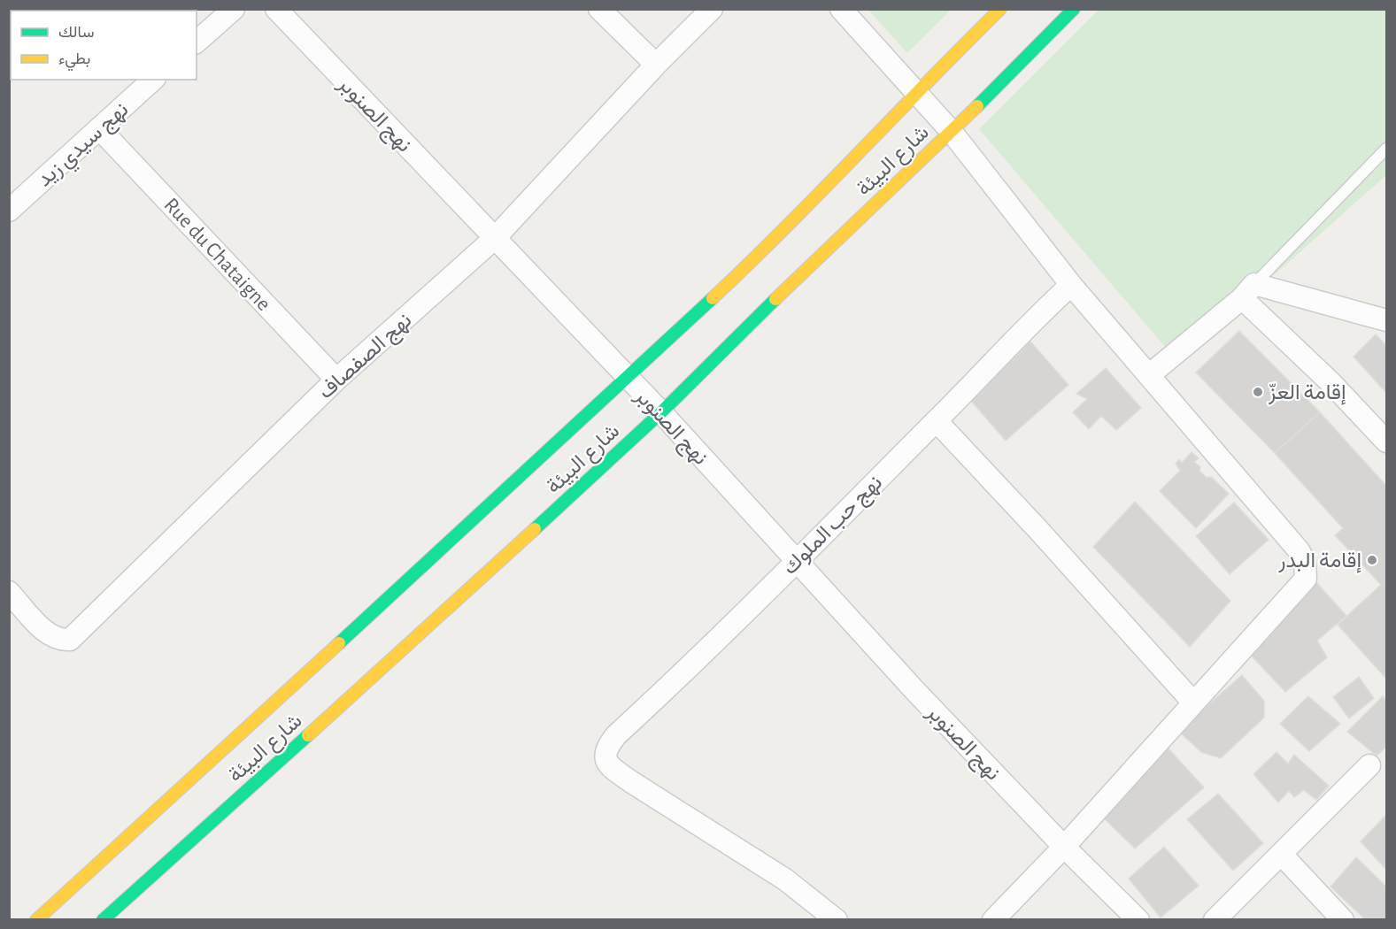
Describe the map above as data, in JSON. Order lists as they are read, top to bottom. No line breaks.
{"streets":{"street":["نهج الصنوبر","نهج سيدي زيد","شارع البيئة","Rue du Chataigne","نهج الصفصاف","نهج حب الملوك"]},"crossings":[["نهج الصنوبر","شارع البيئة"],["نهج الصنوبر","نهج الصفصاف"],["نهج الصنوبر","نهج حب الملوك"],["نهج سيدي زيد","Rue du Chataigne"],["Rue du Chataigne","نهج الصفصاف"]],"places":["إقامة العزّ","إقامة البدر"],"legend":["سالك","بطيء"]}
